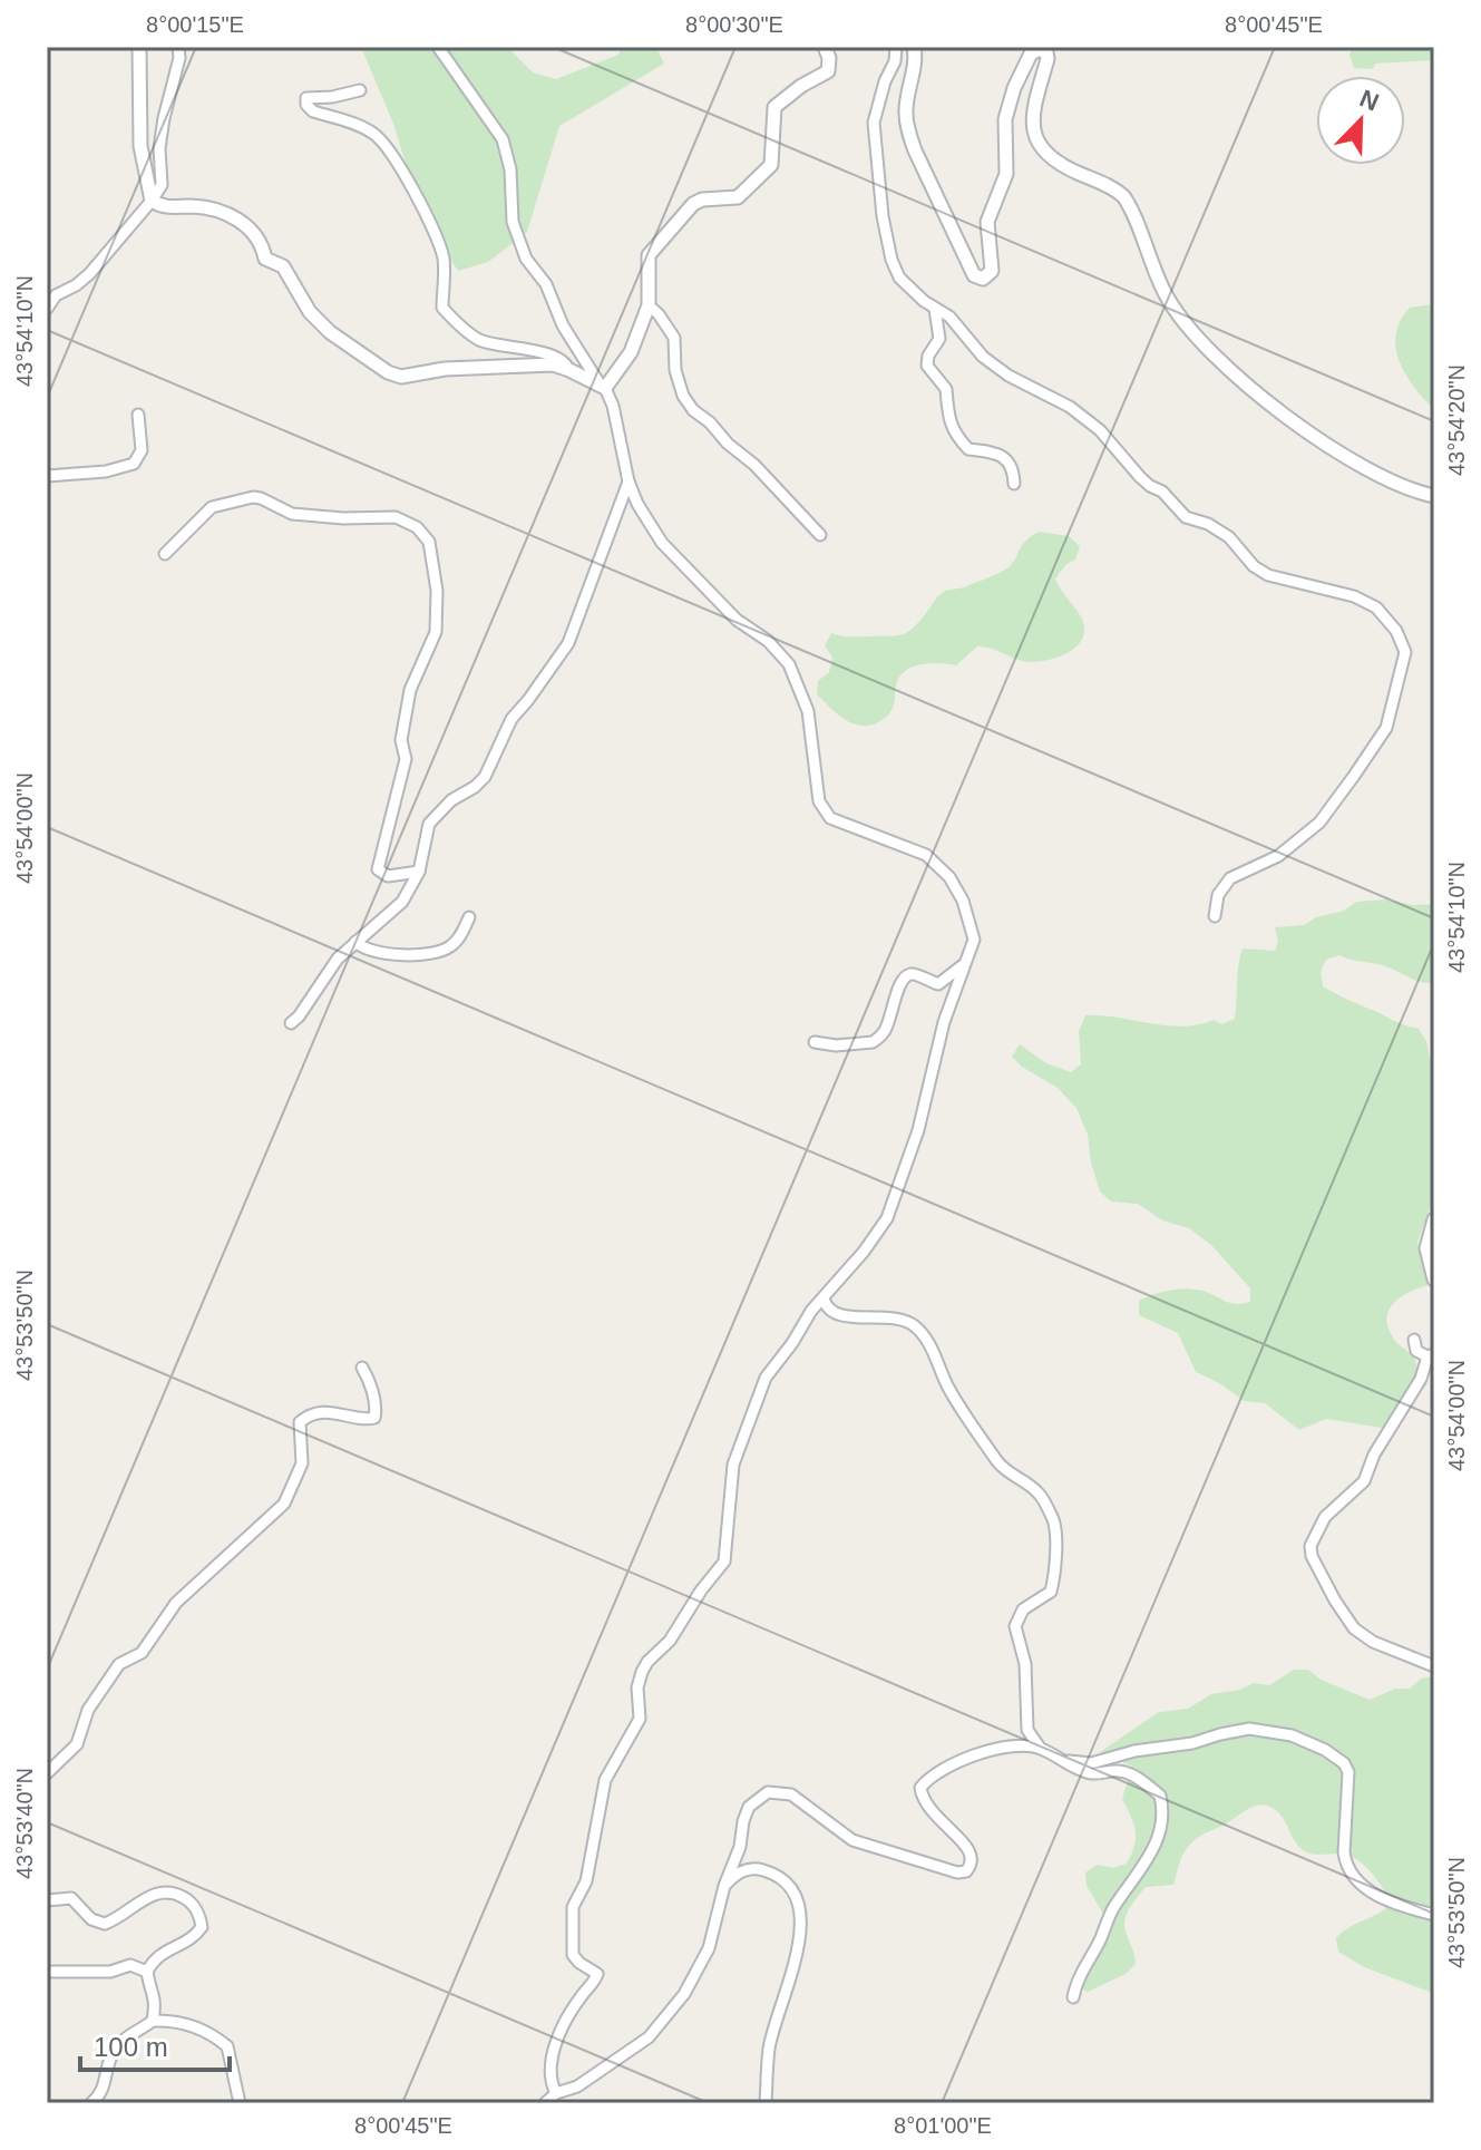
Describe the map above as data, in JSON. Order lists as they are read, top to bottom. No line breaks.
{"scale_bar":"100 m","north":"top right","coordinates":["8°00'15\"E","8°00'30\"E","8°00'45\"E","43°54'10\"N","43°54'20\"N","43°54'00\"N","43°53'50\"N","43°53'40\"N","8°01'00\"E"]}
